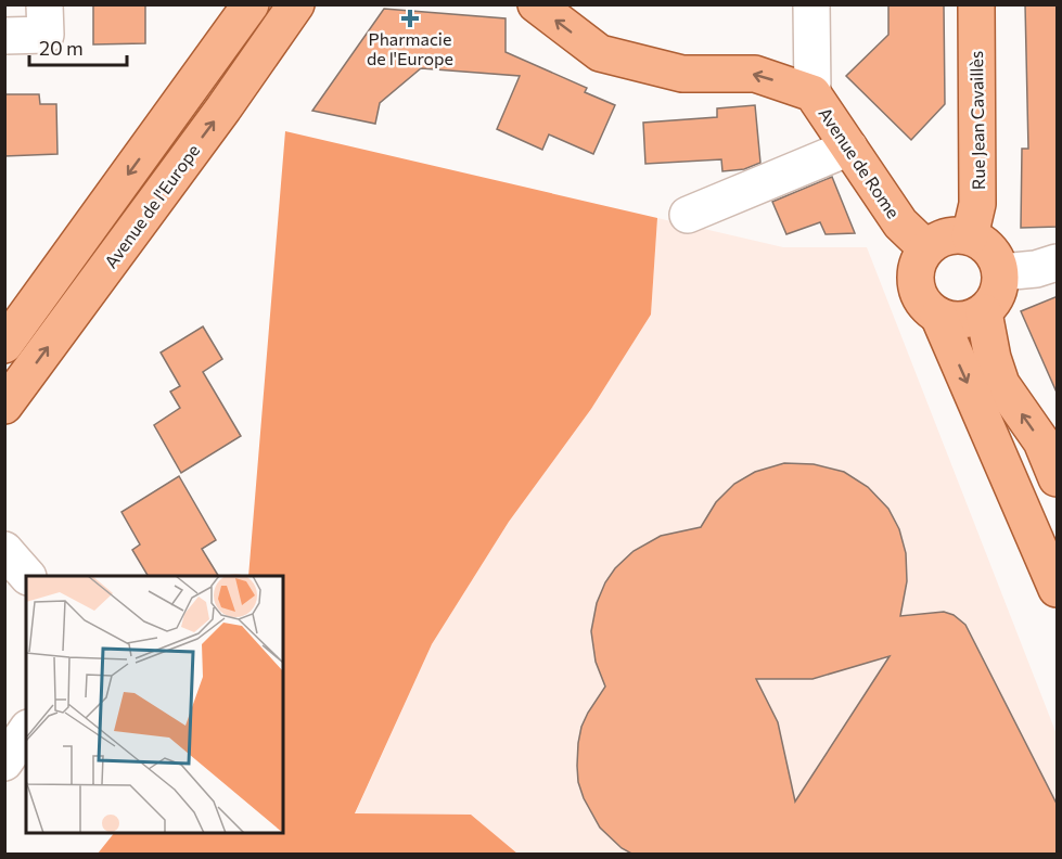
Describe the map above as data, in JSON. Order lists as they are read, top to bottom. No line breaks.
{"streets":{"main road":["Rue Jean Cavaillès","Avenue de Rome","Avenue de l'Europe"]},"crossings":[["Rue Jean Cavaillès","Avenue de Rome"]],"one_way":["Avenue de Rome"],"places":{"health":["Pharmacie de l'Europe"]},"scale_bar":"20 m"}
